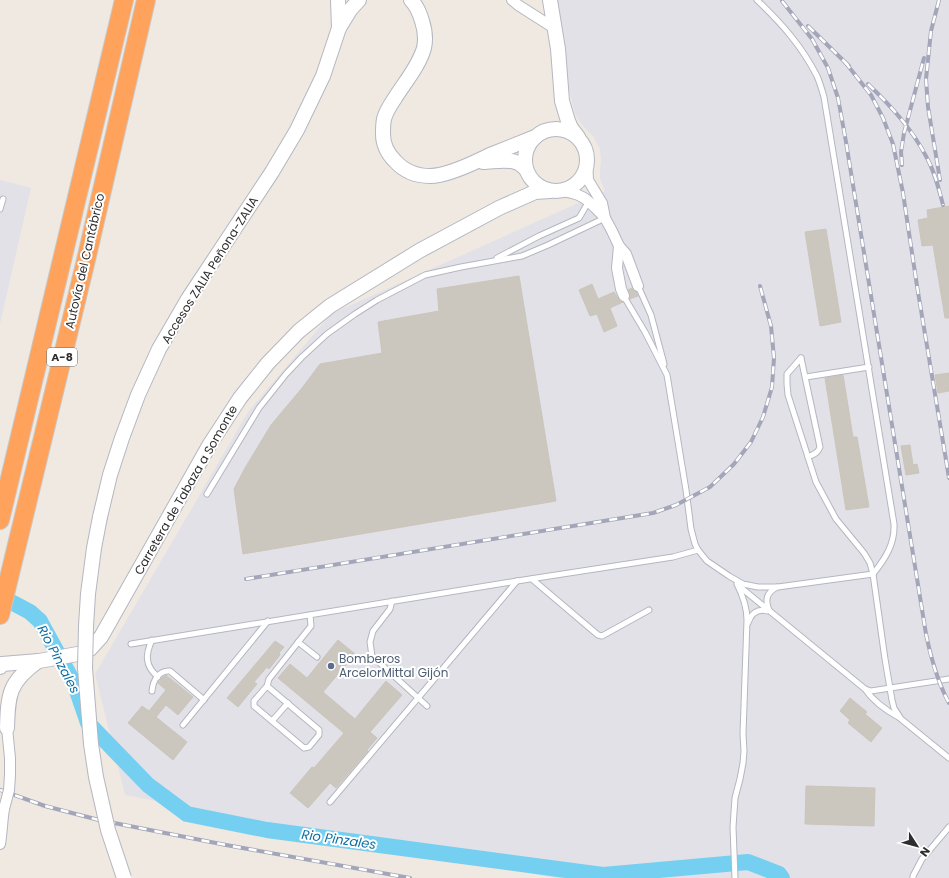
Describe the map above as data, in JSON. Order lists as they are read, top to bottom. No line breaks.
{"streets":{"highway":["Autovía del Cantábrico","A-8"],"street":["Accesos ZALIA Peñona-ZALIA","Carretera de Tabaza a Somonte"]},"water":["Rio Pinzales"],"places":["Bomberos ArcelorMittal Gijón"],"north":"bottom right"}
